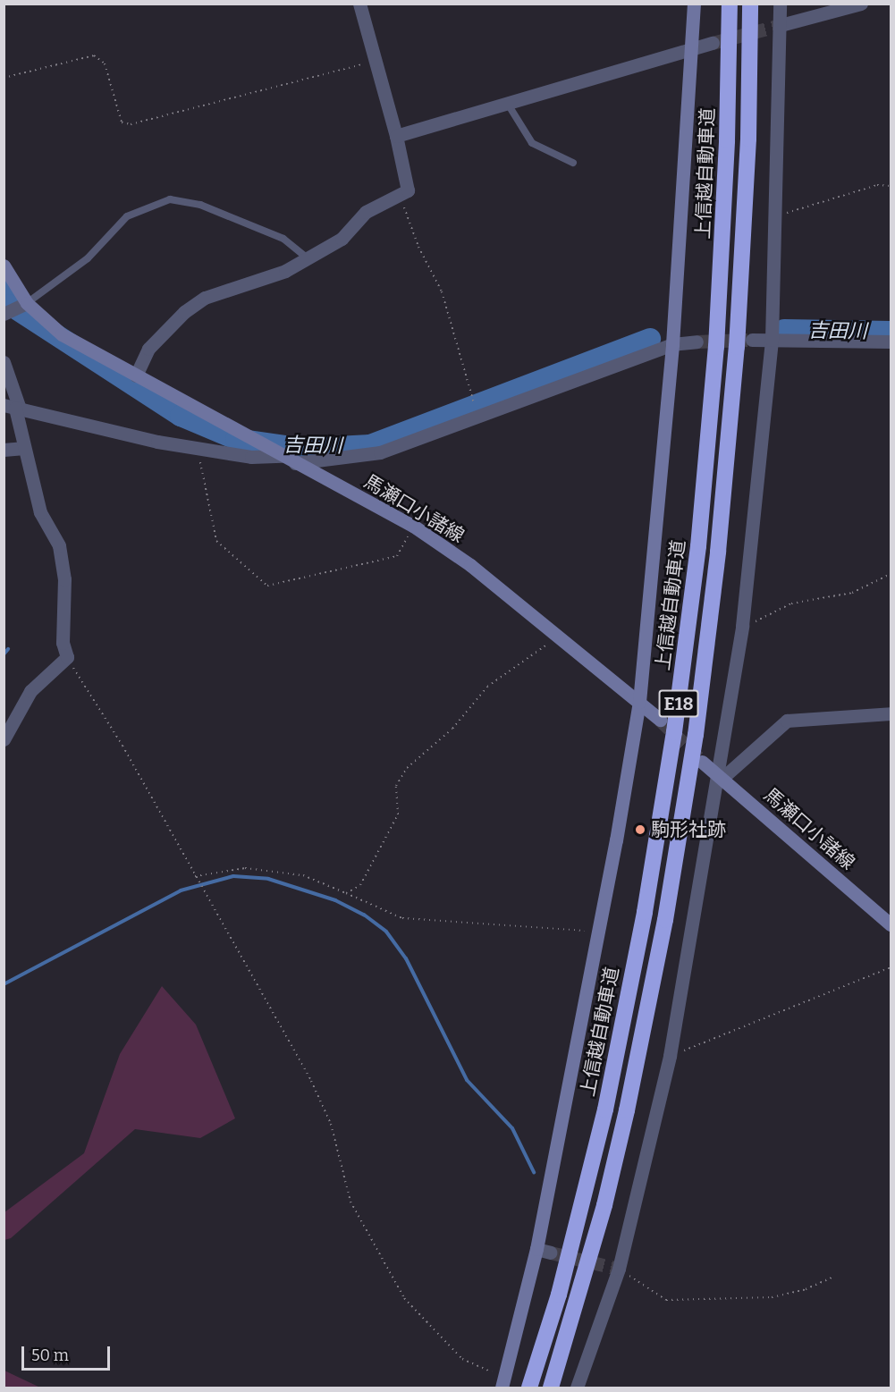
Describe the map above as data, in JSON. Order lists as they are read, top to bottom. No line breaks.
{"streets":{"highway":["上信越自動車道","E18"],"street":["馬瀬口小諸線"]},"water":["吉田川"],"places":["駒形社跡"],"scale_bar":"50 m"}
